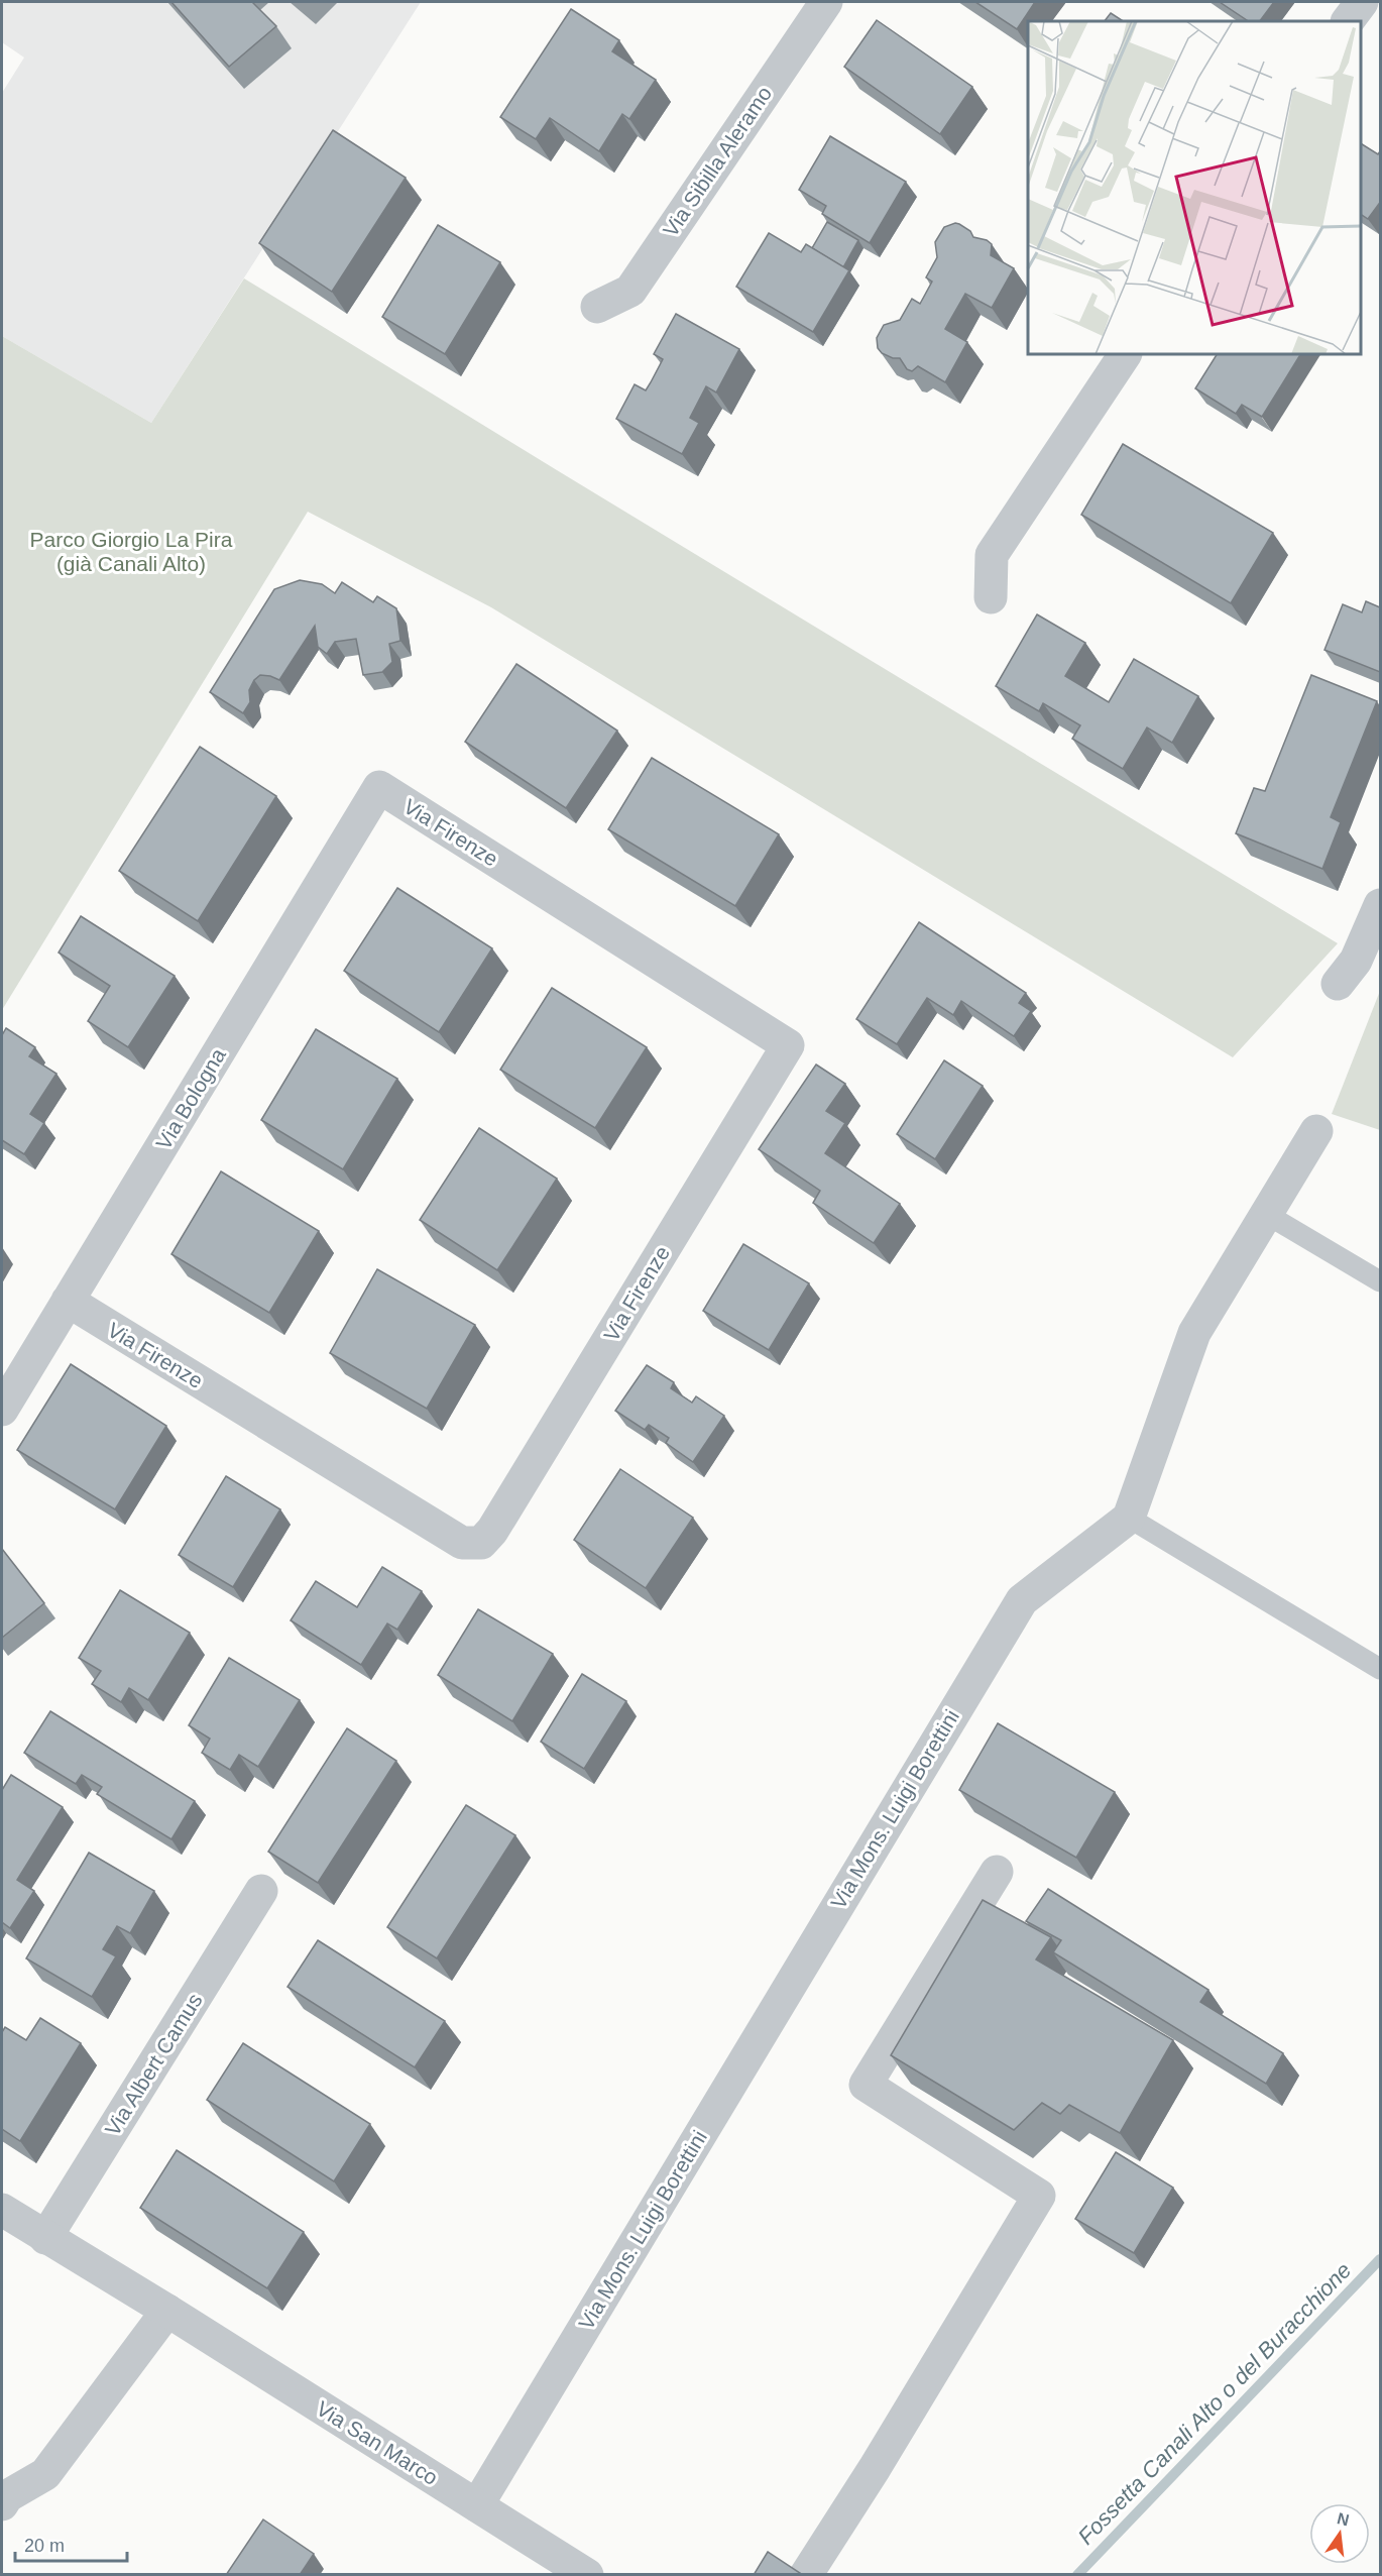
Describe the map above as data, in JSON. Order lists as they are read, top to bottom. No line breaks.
{"streets":{"street":["Via Sibilla Aleramo","Via Firenze","Via Bologna","Via Mons. Luigi Borettini","Via Albert Camus","Via San Marco"]},"crossings":[["Via Firenze","Via Bologna"],["Via Mons. Luigi Borettini","Via San Marco"],["Via Albert Camus","Via San Marco"]],"water":["Fossetta Canali Alto o del Buracchione"],"parks":["Parco Giorgio La Pira (già Canali Alto)"],"scale_bar":"20 m","north":"top"}
